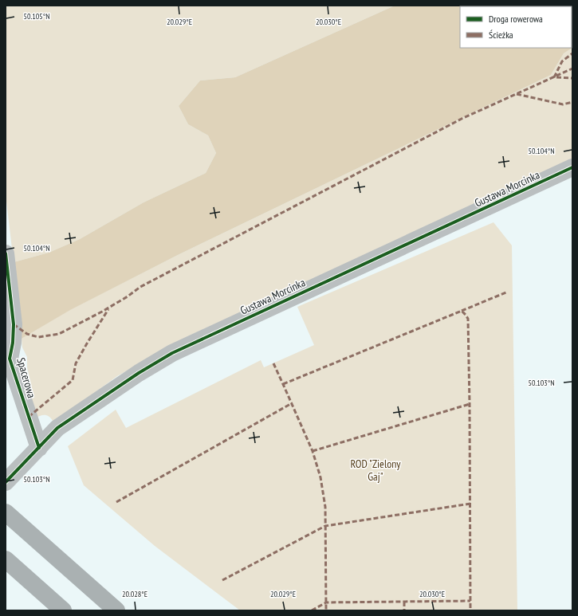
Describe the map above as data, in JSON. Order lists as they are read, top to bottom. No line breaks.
{"streets":{"street":["Gustawa Morcinka","Spacerowa"]},"crossings":[["Gustawa Morcinka","Spacerowa"]],"parks":["ROD \"Zielony Gaj\""],"legend":["Droga rowerowa","Ścieżka"],"coordinates":["50.105°N","20.029°E","20.030°E","50.104°N","50.103°N","20.028°E"]}
